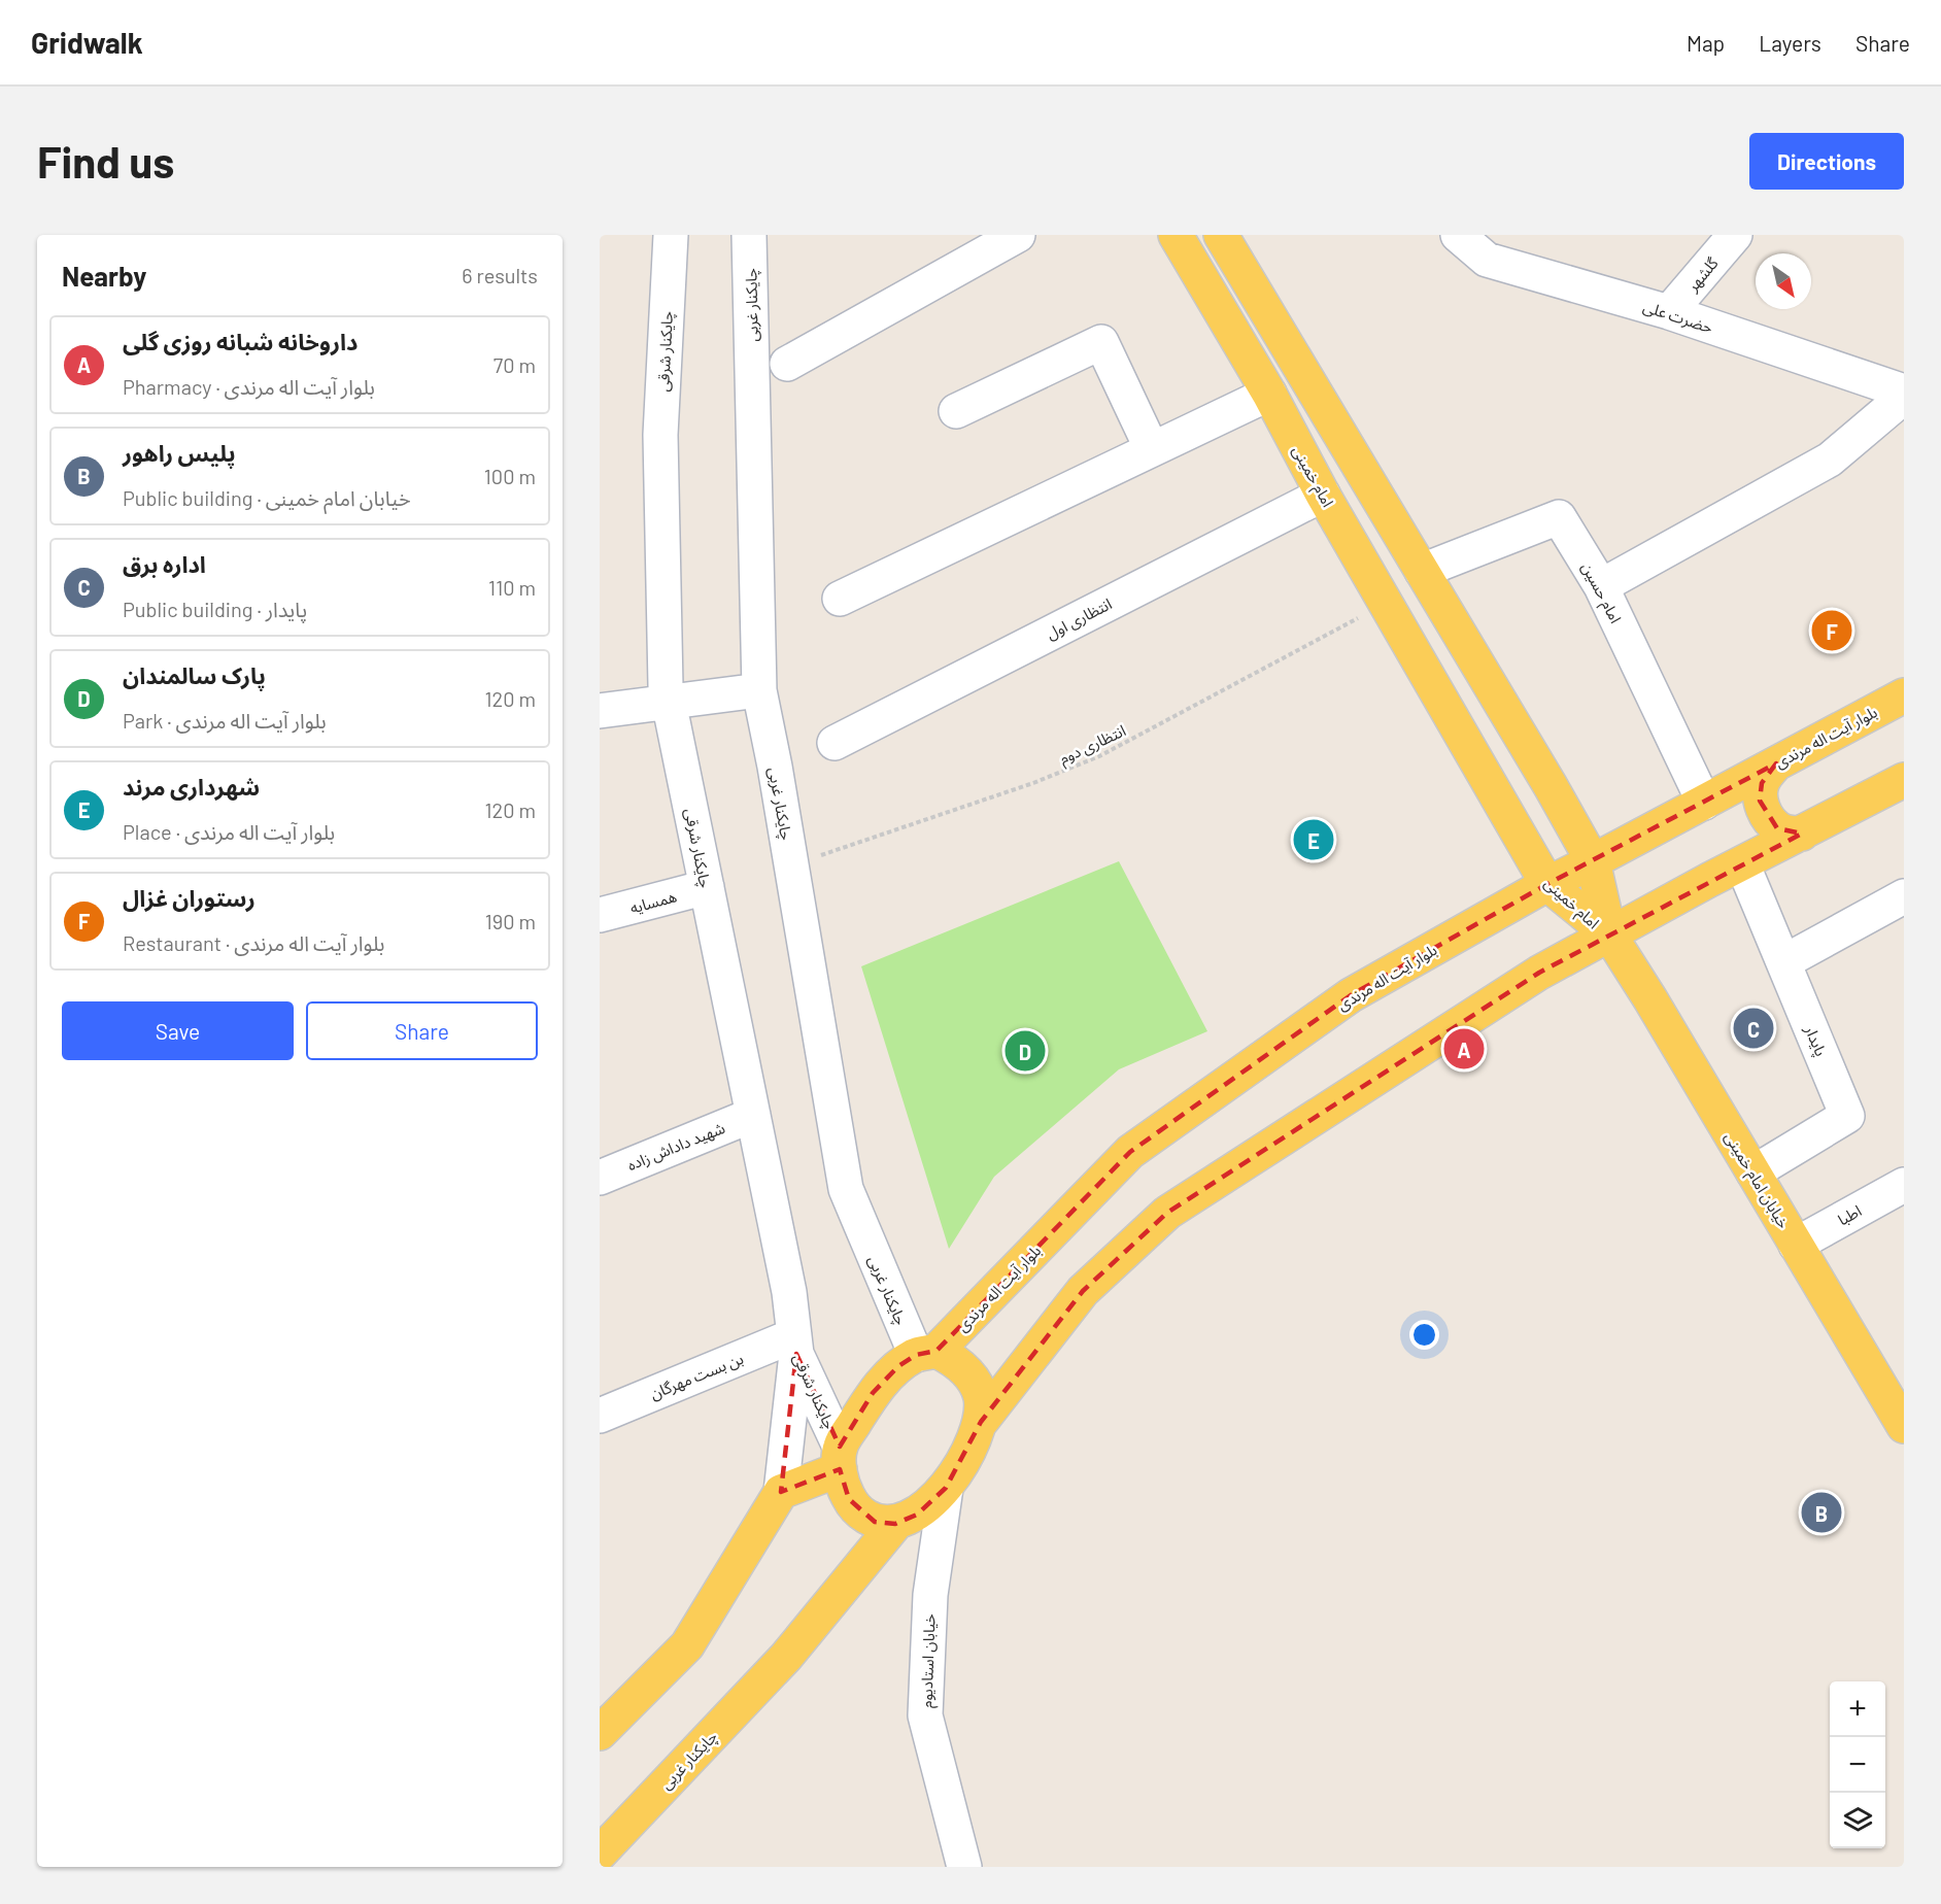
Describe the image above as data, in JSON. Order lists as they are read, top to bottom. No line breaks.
{"streets":{"main road":["چایکنار غربی","امام خمینی","بلوار آیت اله مرندی","خیابان امام خمینی"],"street":["گلشهر","حضرت علی","چایکنار شرقی","امام حسین","انتظاری اول","همسایه","پایدار","شهید داداش زاده","اطبا","بن بست مهرگان","خیابان استادیوم"],"path":["انتظاری دوم"]},"crossings":[["گلشهر","حضرت علی"],["چایکنار غربی","چایکنار شرقی"],["چایکنار غربی","بلوار آیت اله مرندی"],["چایکنار غربی","انتظاری دوم"],["چایکنار غربی","خیابان استادیوم"],["چایکنار شرقی","بلوار آیت اله مرندی"],["چایکنار شرقی","همسایه"],["چایکنار شرقی","شهید داداش زاده"],["چایکنار شرقی","بن بست مهرگان"],["چایکنار شرقی","خیابان استادیوم"],["امام خمینی","امام حسین"],["امام خمینی","انتظاری اول"],["امام خمینی","بلوار آیت اله مرندی"],["امام خمینی","انتظاری دوم"],["امام خمینی","خیابان امام خمینی"],["امام حسین","بلوار آیت اله مرندی"],["بلوار آیت اله مرندی","خیابان استادیوم"],["پایدار","خیابان امام خمینی"],["خیابان امام خمینی","اطبا"]],"north":"bottom right","page":{"header":"Gridwalk","nav":["Map","Layers","Share"],"buttons":["Directions",["Save","Share"]],"title":"Find us","heading":["Nearby","6 results"],"list":[{"mark":"A","name":"داروخانه شبانه روزی گلی","note":"Pharmacy · بلوار آیت اله مرندی","value":"70 m"},{"mark":"B","name":"پلیس راهور","note":"Public building · خیابان امام خمینی","value":"100 m"},{"mark":"C","name":"اداره برق","note":"Public building · پایدار","value":"110 m"},{"mark":"D","name":"پارک سالمندان","note":"Park · بلوار آیت اله مرندی","value":"120 m"},{"mark":"E","name":"شهرداری مرند","note":"Place · بلوار آیت اله مرندی","value":"120 m"},{"mark":"F","name":"رستوران غزال","note":"Restaurant · بلوار آیت اله مرندی","value":"190 m"}],"pins":["F","E","C","A","D","B"],"map_buttons":["+","−"]}}
